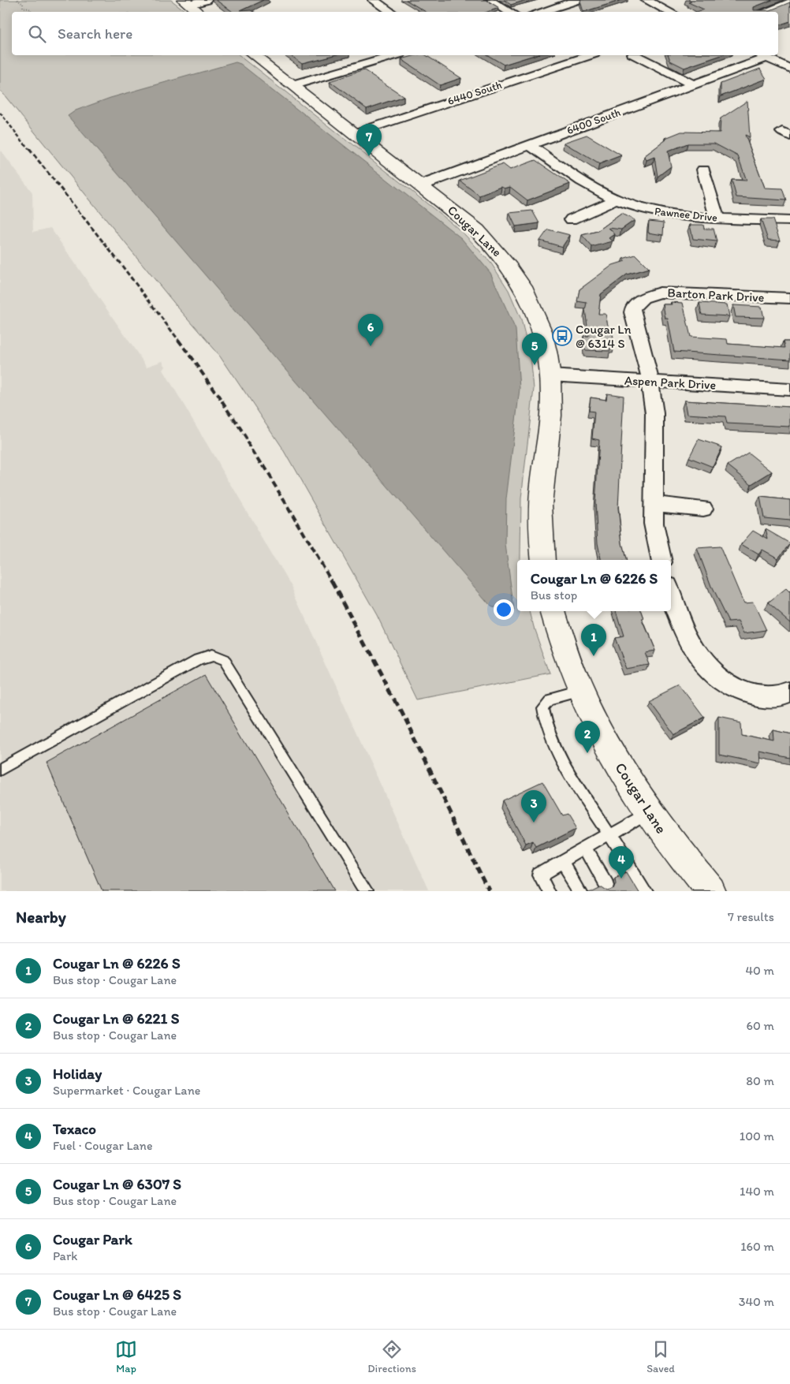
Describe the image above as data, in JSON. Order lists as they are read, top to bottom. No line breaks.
{"streets":{"main road":["Cougar Lane"],"street":["6440 South","6400 South","Pawnee Drive","Barton Park Drive","Aspen Park Drive"]},"crossings":[["6440 South","Cougar Lane"],["6400 South","Pawnee Drive"],["6400 South","Cougar Lane"],["Cougar Lane","Aspen Park Drive"],["Barton Park Drive","Aspen Park Drive"]],"places":{"bus stop":["Cougar Ln @ 6314 S"]},"page":{"search":"Search here","pins":["7","6","5","1","2","3","4"],"popup":["Cougar Ln @ 6226 S","Bus stop"],"heading":["Nearby","7 results"],"list":[{"mark":"1","name":"Cougar Ln @ 6226 S","note":"Bus stop · Cougar Lane","value":"40 m"},{"mark":"2","name":"Cougar Ln @ 6221 S","note":"Bus stop · Cougar Lane","value":"60 m"},{"mark":"3","name":"Holiday","note":"Supermarket · Cougar Lane","value":"80 m"},{"mark":"4","name":"Texaco","note":"Fuel · Cougar Lane","value":"100 m"},{"mark":"5","name":"Cougar Ln @ 6307 S","note":"Bus stop · Cougar Lane","value":"140 m"},{"mark":"6","name":"Cougar Park","note":"Park","value":"160 m"},{"mark":"7","name":"Cougar Ln @ 6425 S","note":"Bus stop · Cougar Lane","value":"340 m"}],"nav":["Map","Directions","Saved"]}}
